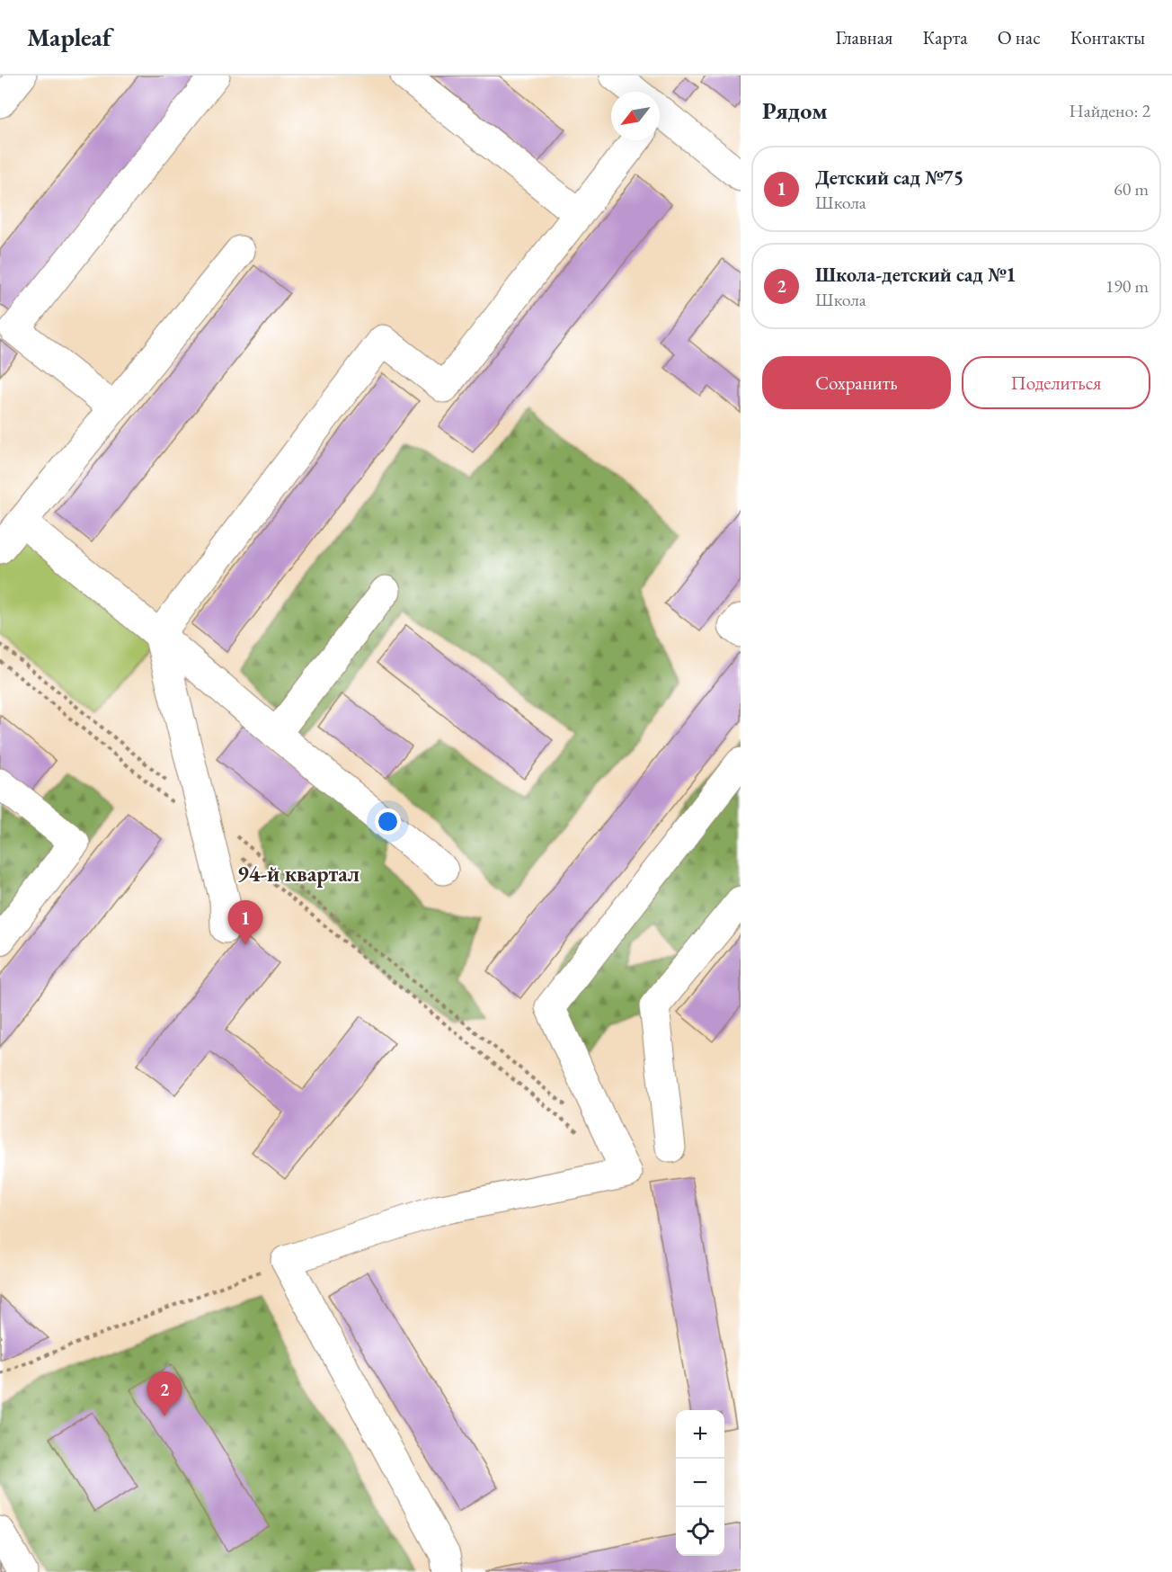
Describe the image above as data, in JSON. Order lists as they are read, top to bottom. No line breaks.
{"districts":["94-й квартал"],"north":"bottom left","page":{"header":"Mapleaf","nav":["Главная","Карта","О нас","Контакты"],"heading":["Рядом","Найдено: 2"],"list":[{"mark":"1","name":"Детский сад №75","note":"Школа","value":"60 m"},{"mark":"2","name":"Школа-детский сад №1","note":"Школа","value":"190 m"}],"buttons":["Сохранить","Поделиться"],"pins":["1","2"],"map_buttons":["+","−"]}}
